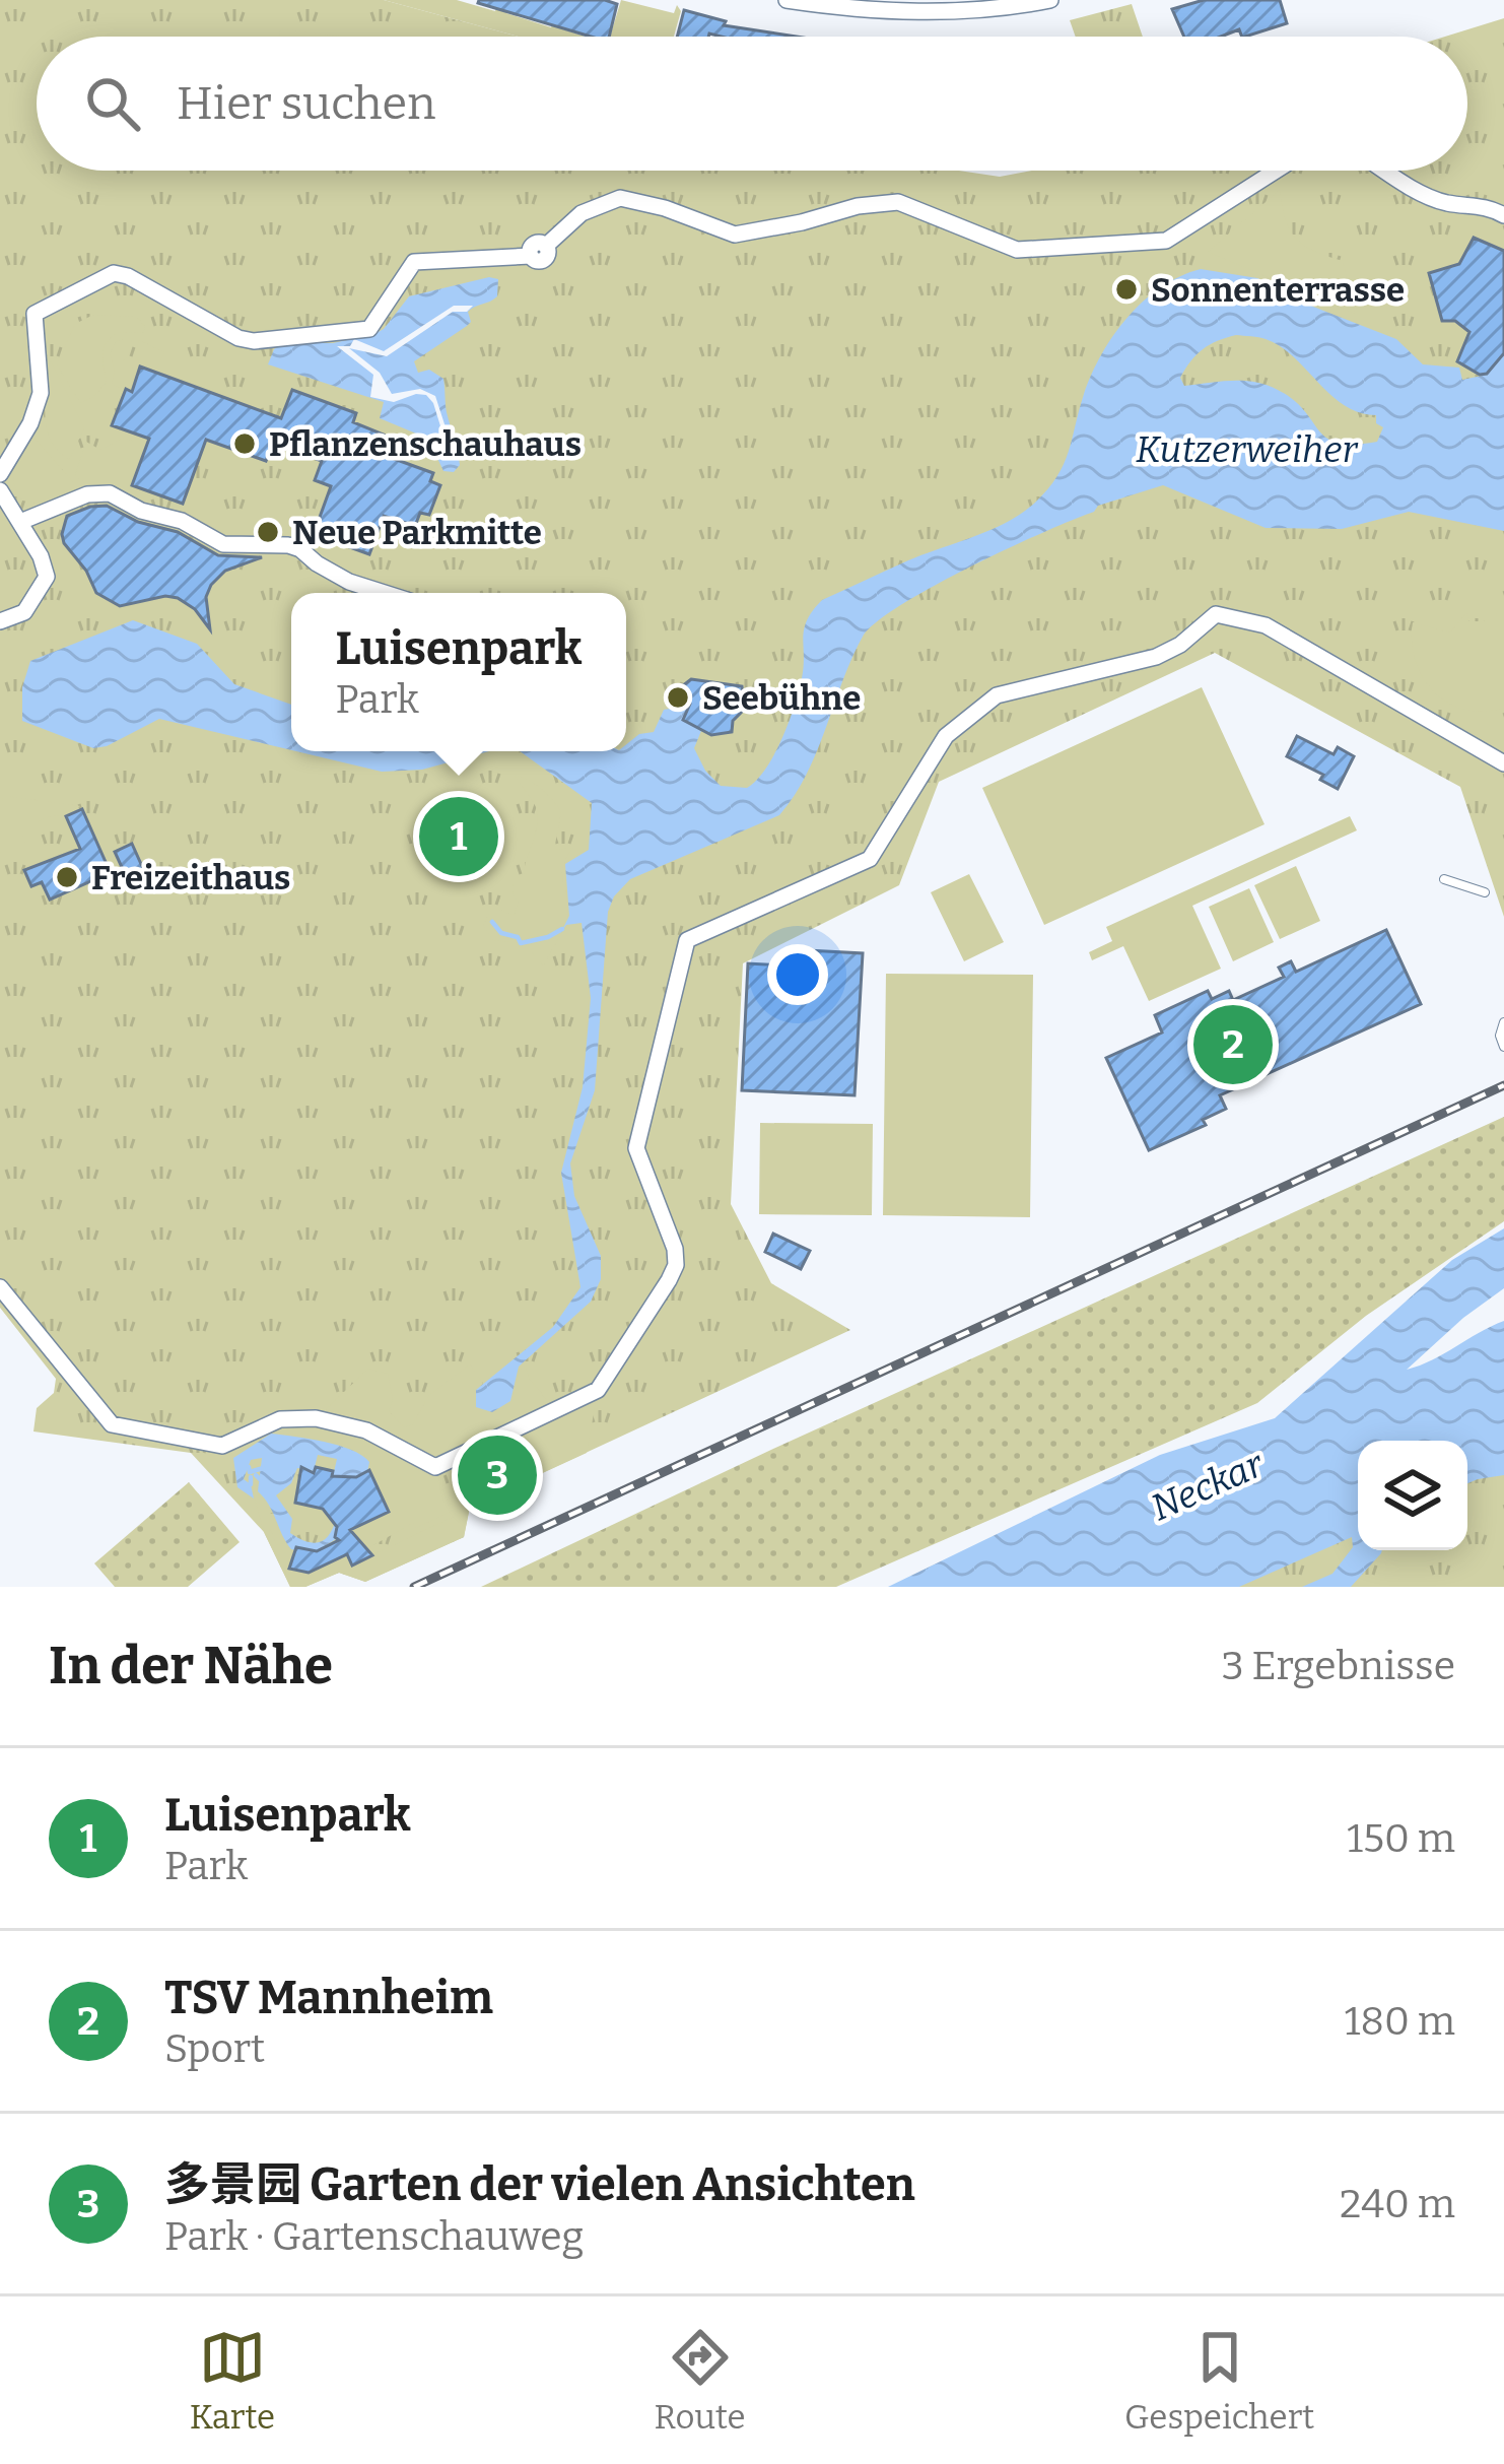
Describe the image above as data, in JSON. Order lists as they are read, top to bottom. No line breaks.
{"water":["Kutzerweiher","Neckar"],"places":["Sonnenterrasse","Pflanzenschauhaus","Neue Parkmitte","Seebühne","Freizeithaus"],"page":{"search":"Hier suchen","popup":["Luisenpark","Park"],"pins":["1","2","3"],"heading":["In der Nähe","3 Ergebnisse"],"list":[{"mark":"1","name":"Luisenpark","note":"Park","value":"150 m"},{"mark":"2","name":"TSV Mannheim","note":"Sport","value":"180 m"},{"mark":"3","name":"多景园 Garten der vielen Ansichten","note":"Park · Gartenschauweg","value":"240 m"}],"nav":["Karte","Route","Gespeichert"]}}
